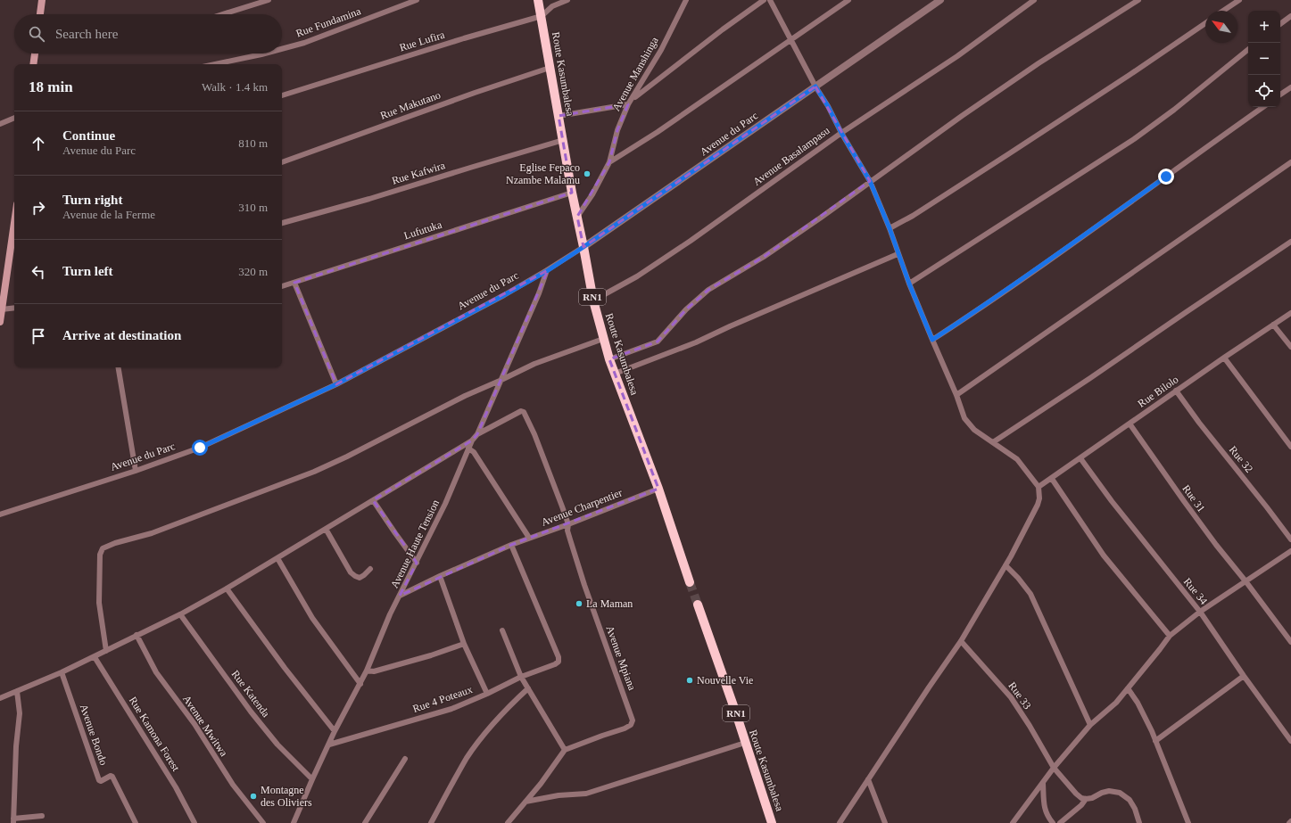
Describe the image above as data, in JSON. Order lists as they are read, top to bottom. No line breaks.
{"streets":{"highway":["Route Kasumbalesa","RN1"],"street":["Rue Fundamina","Rue Lufira","Avenue Manshinga","Rue Makutano","Avenue du Parc","Avenue Basalampasu","Rue Kafwira","Lufutuka","Rue Bilolo","Rue 32","Rue 31","Avenue Charpentier","Avenue Haute Tension","Rue 34","Avenue Mpiana","Rue Katenda","Rue 33","Rue 4 Poteaux","Avenue Mwitwa","Rue Kamona Forest","Avenue Bondo"]},"crossings":[["Rue Lufira","Route Kasumbalesa"],["Route Kasumbalesa","Avenue Manshinga"],["Route Kasumbalesa","Rue Makutano"],["Route Kasumbalesa","Avenue du Parc"],["Route Kasumbalesa","Avenue Basalampasu"],["Route Kasumbalesa","Rue Kafwira"],["Route Kasumbalesa","Lufutuka"],["Route Kasumbalesa","Avenue Charpentier"],["Avenue du Parc","Avenue Haute Tension"],["Rue Bilolo","Rue 32"],["Rue Bilolo","Rue 31"],["Rue Bilolo","Rue 34"],["Avenue Charpentier","Avenue Haute Tension"],["Avenue Charpentier","Avenue Mpiana"],["Avenue Charpentier","Rue 4 Poteaux"],["Avenue Haute Tension","Avenue Mpiana"],["Avenue Haute Tension","Rue Katenda"],["Avenue Haute Tension","Rue 4 Poteaux"]],"places":["Eglise Fepaco Nzambe Malamu","La Maman","Nouvelle Vie","Montagne des Oliviers"],"north":"top left","page":{"map_buttons":["+","−"],"search":"Search here","heading":["18 min","Walk · 1.4 km"],"list":[["Continue","Avenue du Parc","810 m"],["Turn right","Avenue de la Ferme","310 m"],["Turn left","320 m"],"Arrive at destination"]}}
